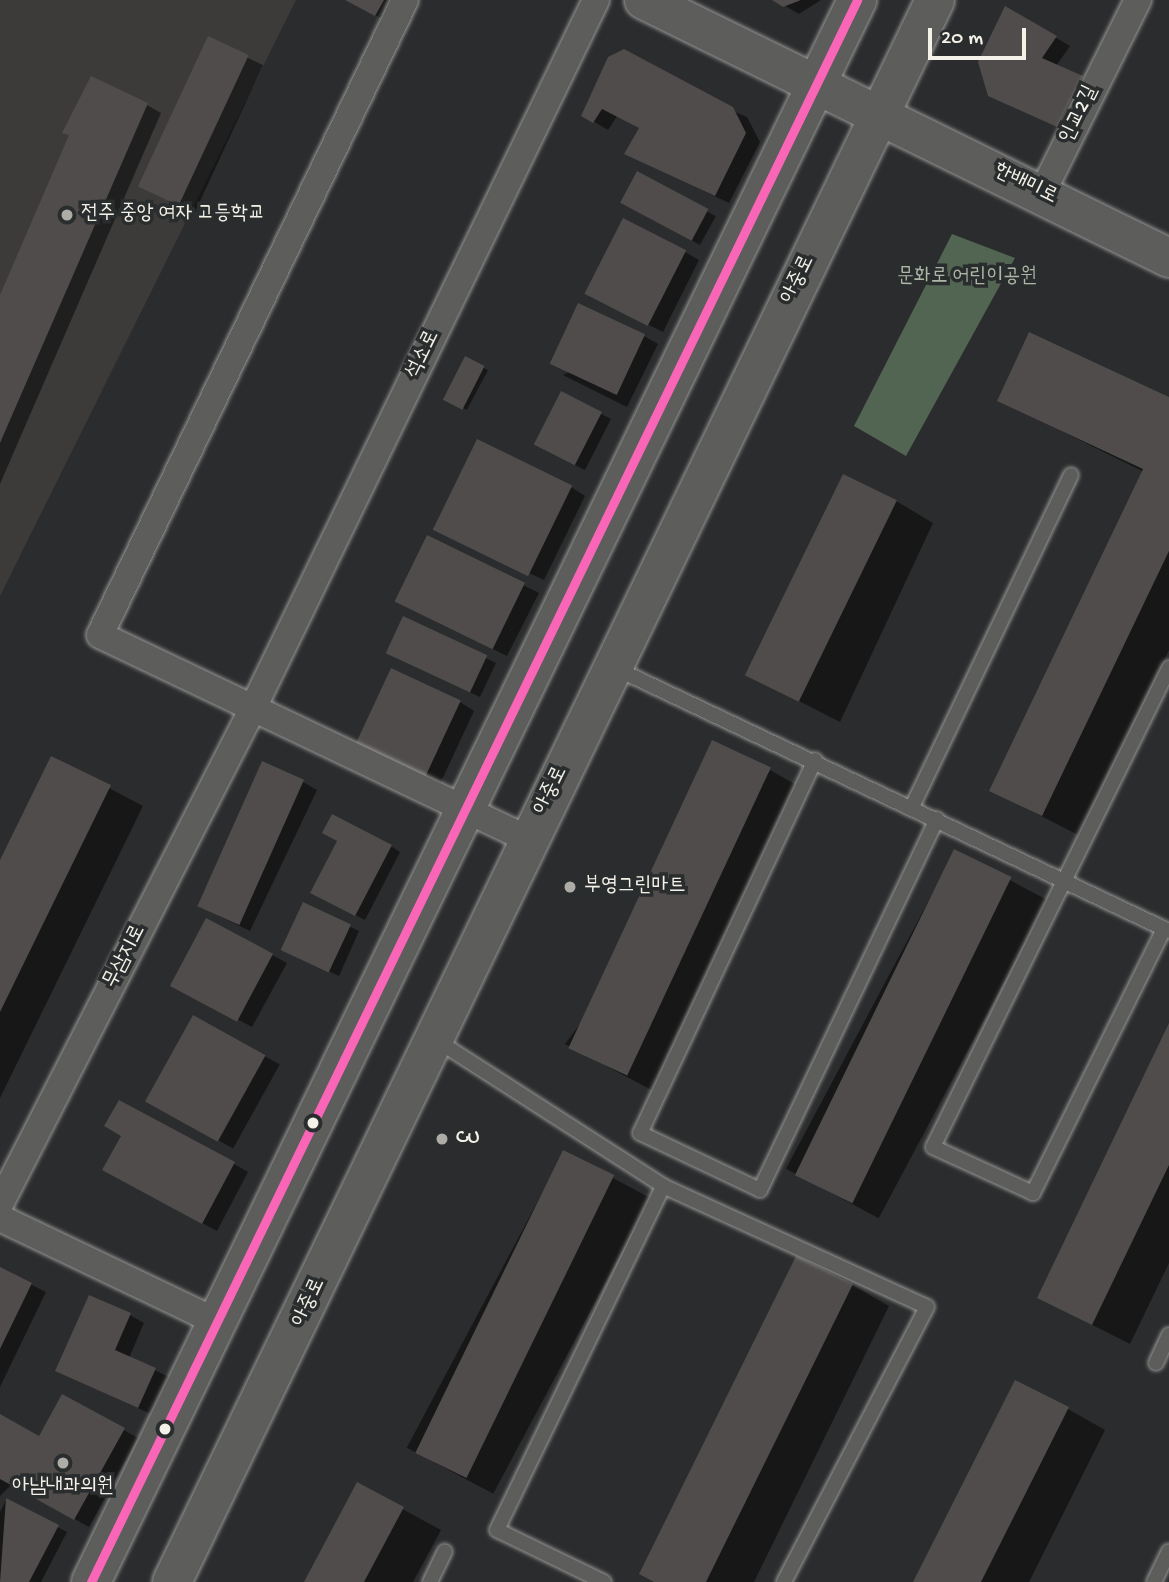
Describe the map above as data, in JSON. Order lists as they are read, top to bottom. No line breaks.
{"streets":{"street":["인교2길","한배미로","아중로","석소로","무삼지로"]},"crossings":[["인교2길","한배미로"],["한배미로","아중로"],["석소로","무삼지로"]],"parks":["문화로 어린이공원"],"places":["전주 중앙 여자 고등학교","부영그린마트","CU","아남내과의원"],"lines":["transit line 20"],"scale_bar":"20 m"}
